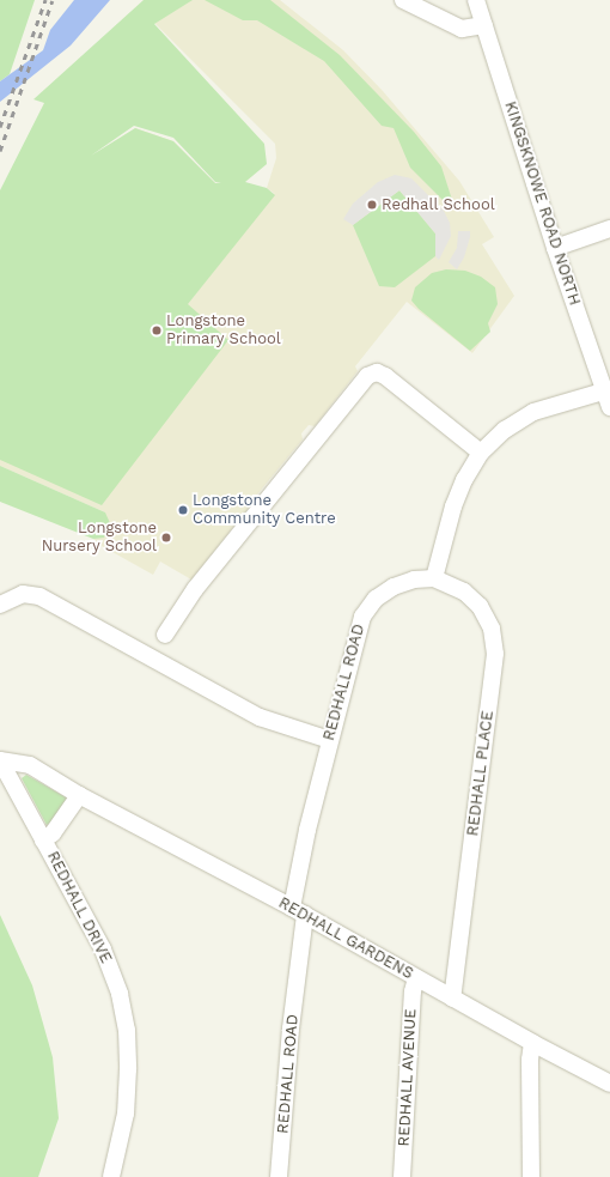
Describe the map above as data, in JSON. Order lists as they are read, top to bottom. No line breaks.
{"streets":{"street":["KINGSKNOWE ROAD NORTH","REDHALL ROAD","REDHALL PLACE","REDHALL DRIVE","REDHALL GARDENS","REDHALL AVENUE"]},"crossings":[["REDHALL ROAD","REDHALL PLACE"],["REDHALL ROAD","REDHALL GARDENS"],["REDHALL PLACE","REDHALL GARDENS"],["REDHALL DRIVE","REDHALL GARDENS"],["REDHALL GARDENS","REDHALL AVENUE"]],"places":["Redhall School","Longstone Primary School","Longstone Community Centre","Longstone Nursery School"]}
